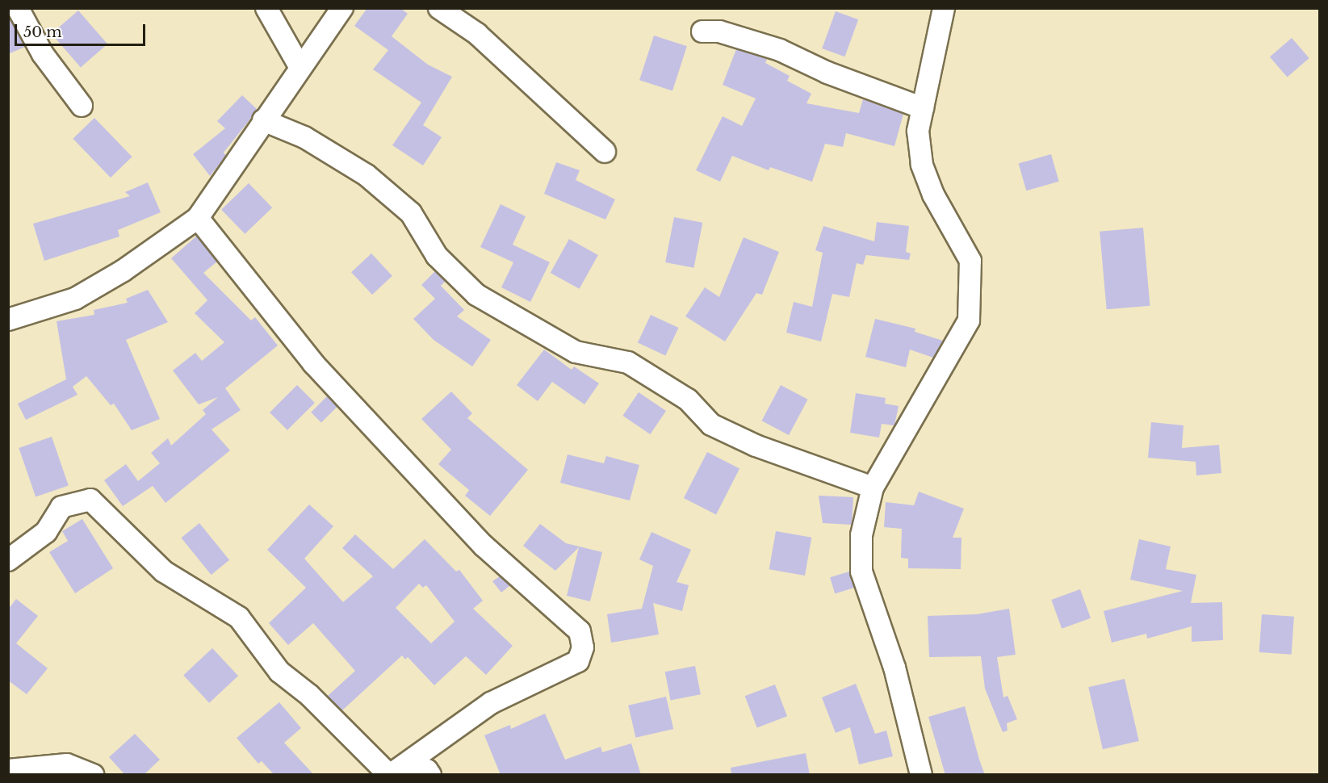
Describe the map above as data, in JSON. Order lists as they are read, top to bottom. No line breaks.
{"scale_bar":"50 m"}
